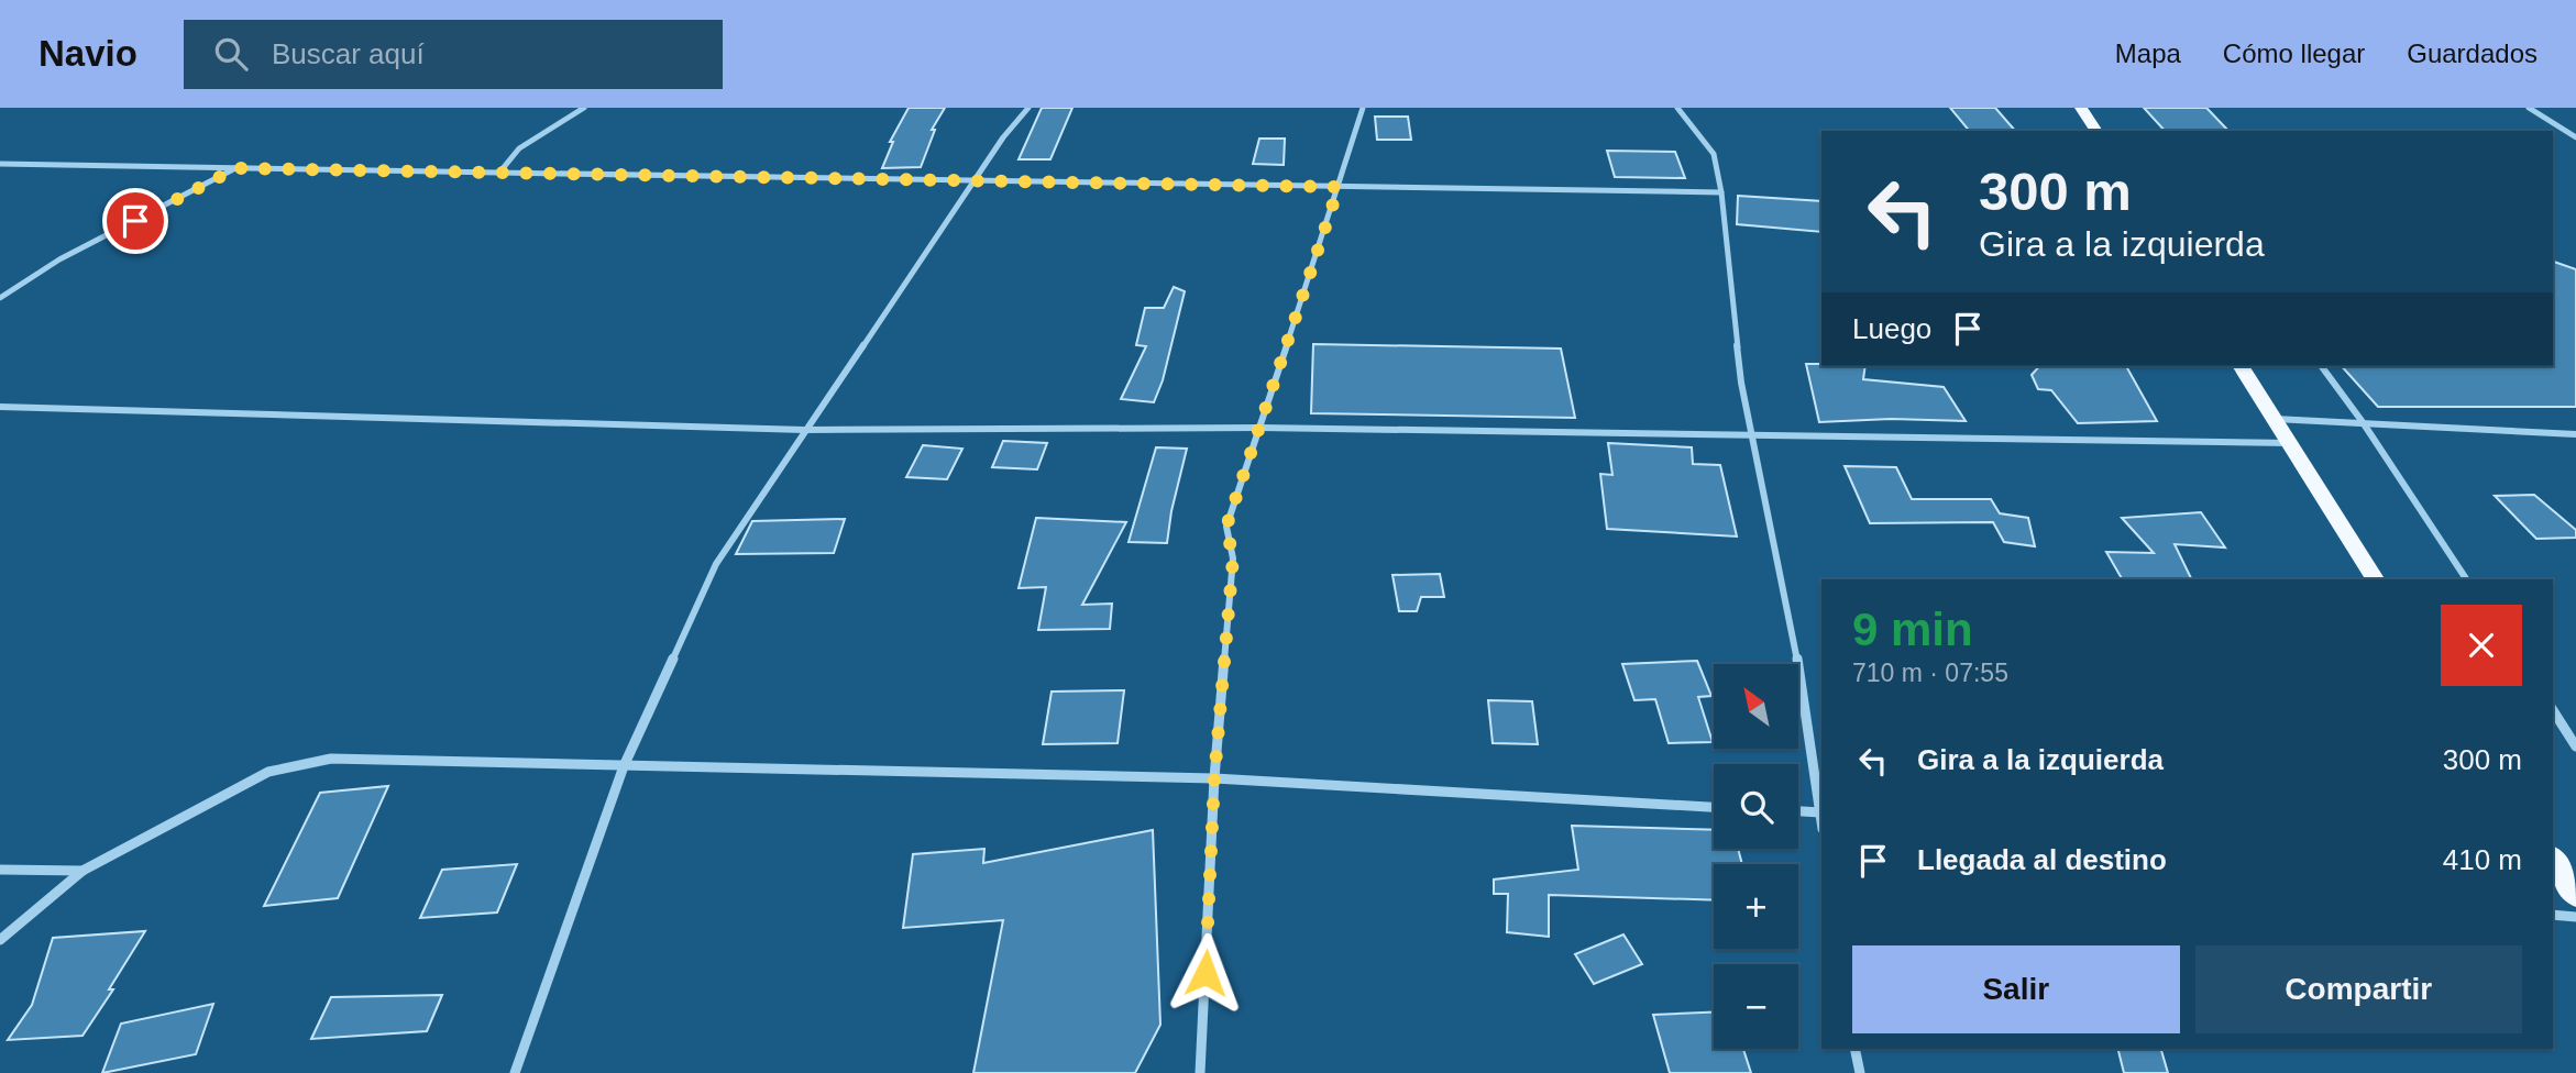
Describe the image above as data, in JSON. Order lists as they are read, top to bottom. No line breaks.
{"north":"top left","page":{"header":"Navio","search":"Buscar aquí","nav":["Mapa","Cómo llegar","Guardados"],"turn":["300 m","Gira a la izquierda"],"then":"Luego","heading":["9 min","710 m · 07:55"],"map_buttons":["+","−"],"list":[{"name":"Gira a la izquierda","value":"300 m"},{"name":"Llegada al destino","value":"410 m"}],"buttons":["Salir","Compartir"]}}
